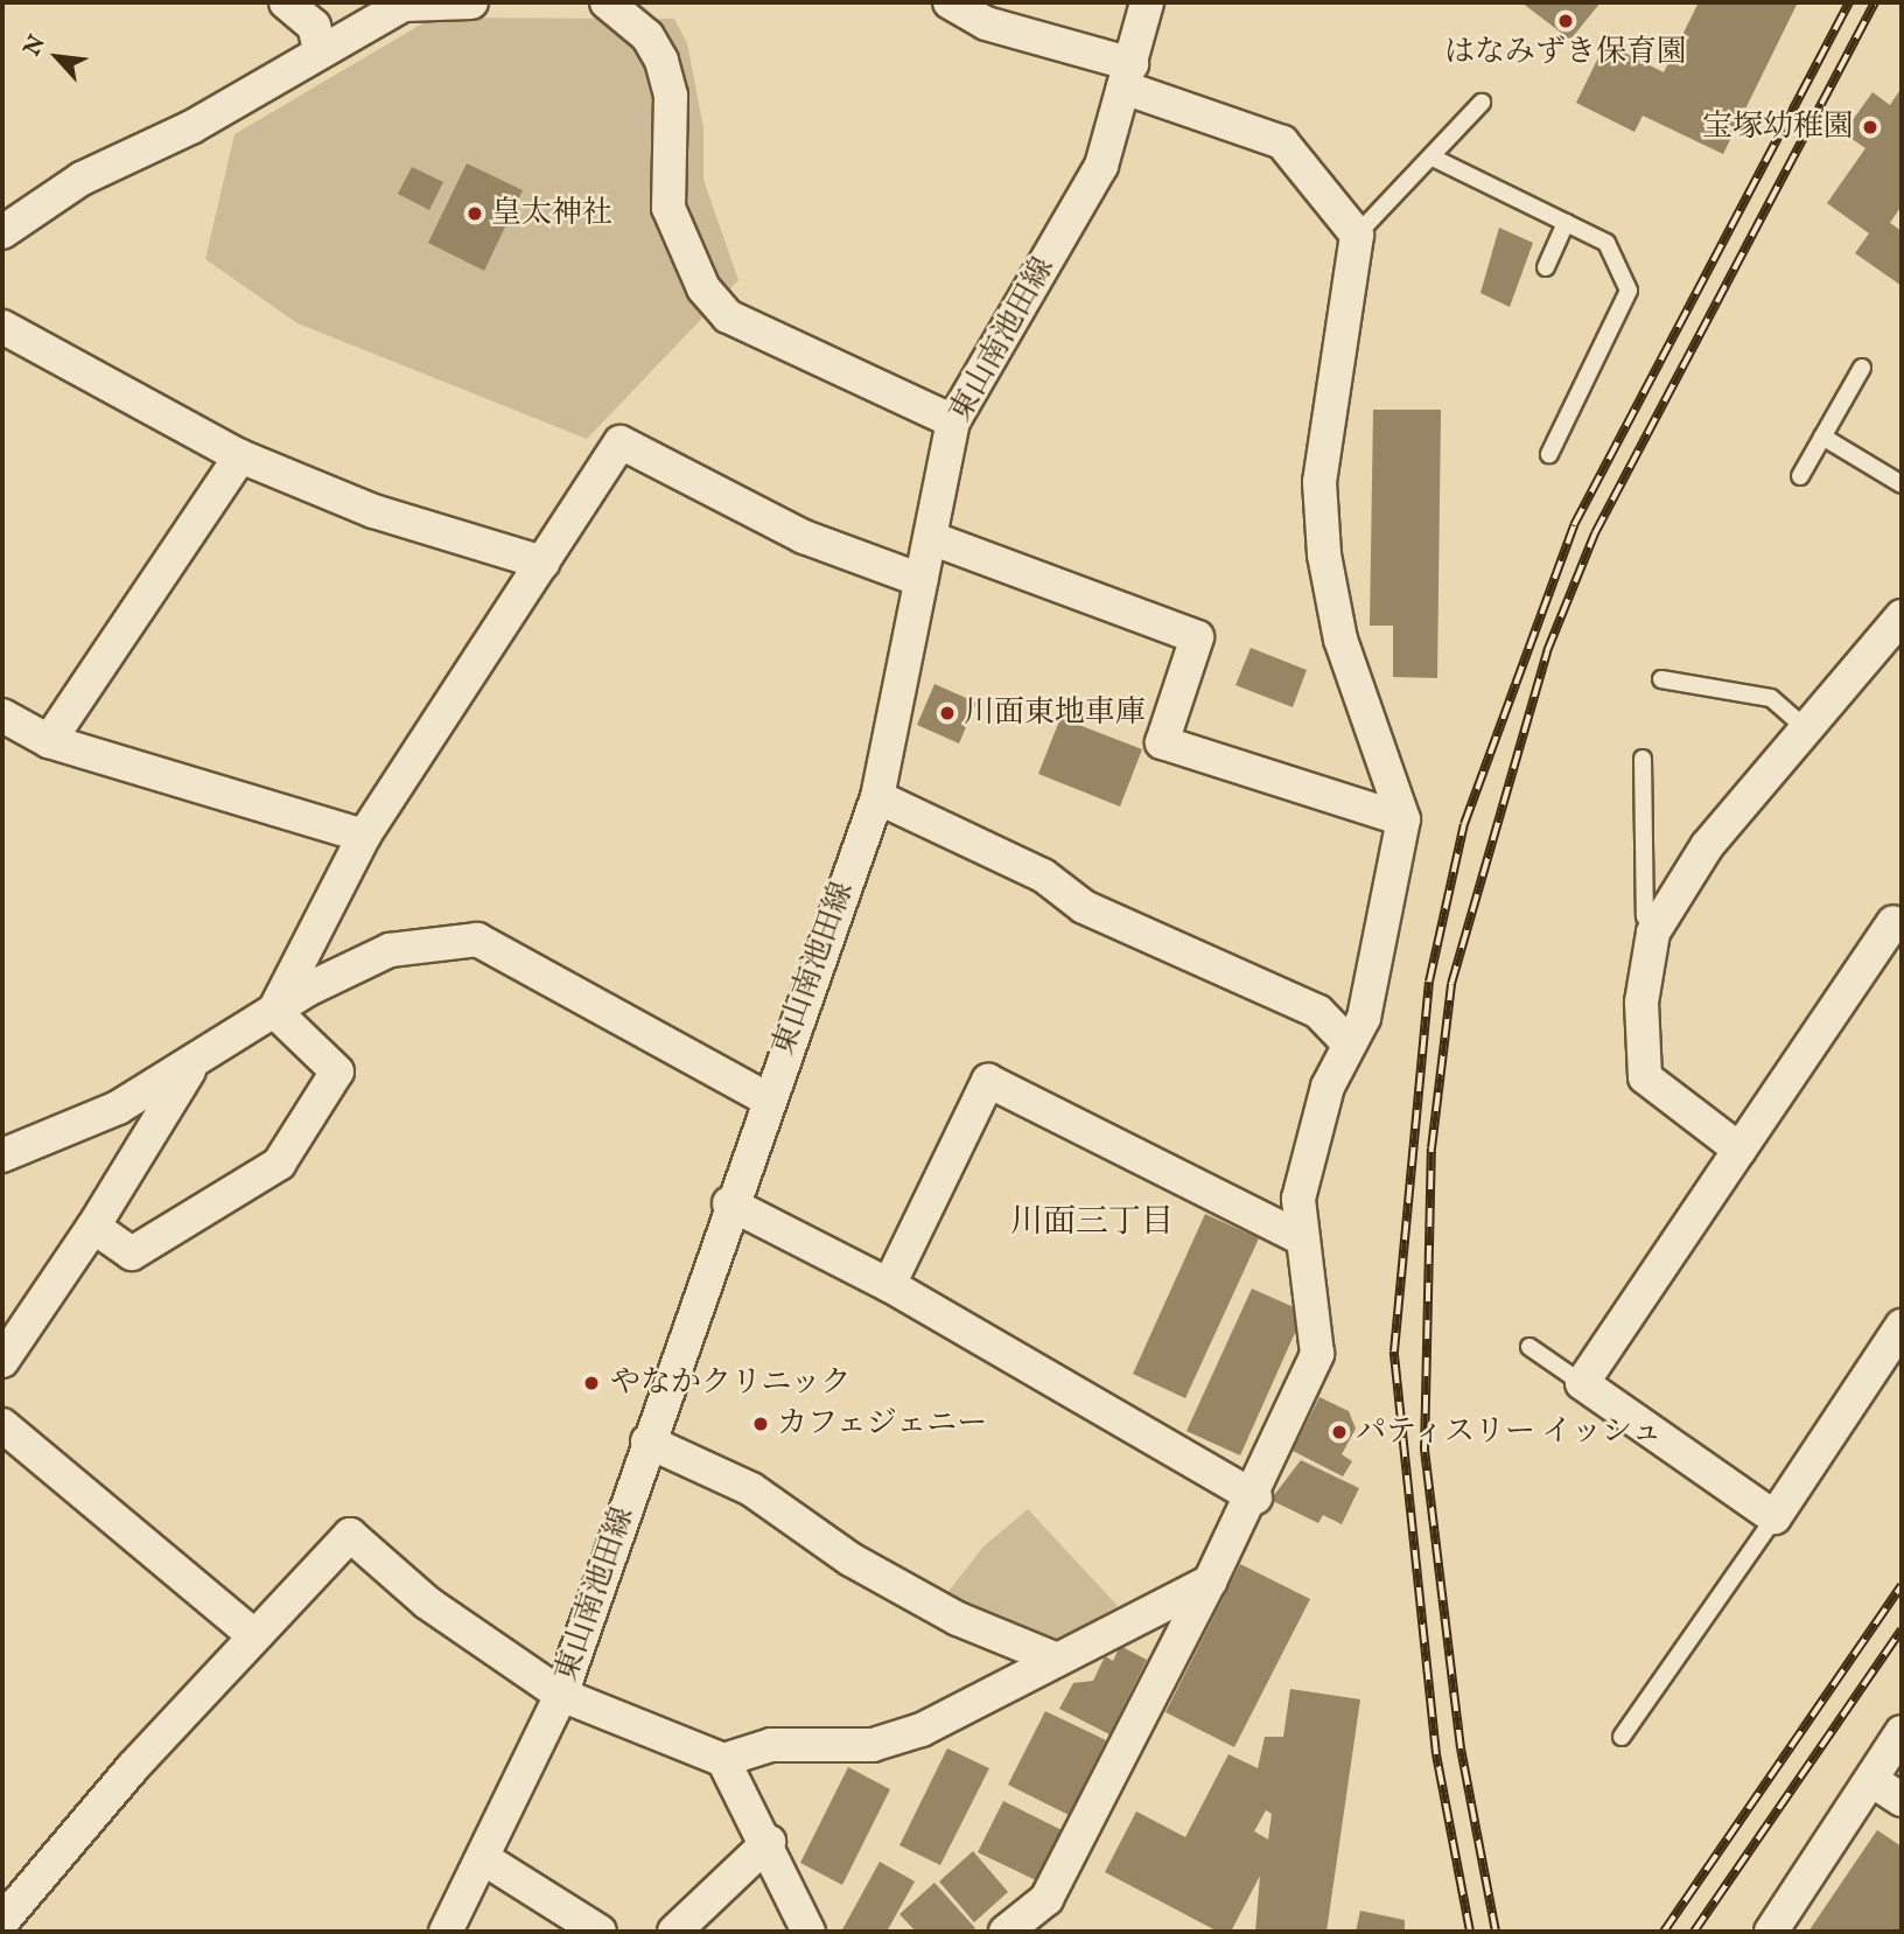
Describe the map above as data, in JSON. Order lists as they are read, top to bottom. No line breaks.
{"streets":{"street":["東山南池田線"]},"districts":["川面三丁目"],"places":["はなみずき保育園","宝塚幼稚園","皇太神社","川面東地車庫","やなかクリニック","カフェジェニー","パティスリー イッシュ"],"north":"top left"}
